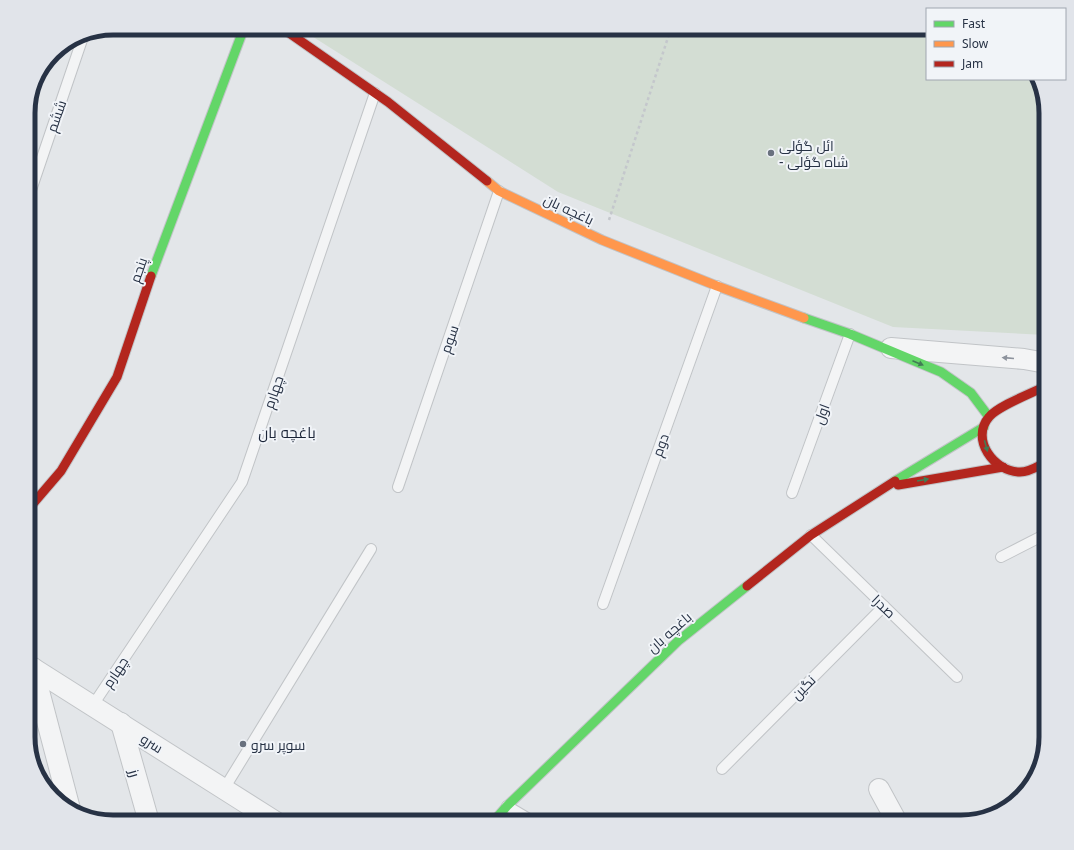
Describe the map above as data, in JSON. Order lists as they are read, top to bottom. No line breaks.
{"streets":{"street":["باغچه بان","پنجم","سرو","رز"],"lane":["ششم","سوم","چهارم","اول","دوم","صدرا","نگین"]},"crossings":[["باغچه بان","سوم"],["باغچه بان","چهارم"],["باغچه بان","اول"],["باغچه بان","دوم"],["باغچه بان","صدرا"],["چهارم","سرو"],["صدرا","نگین"],["سرو","رز"]],"districts":["باغچه بان"],"places":["ائل گؤلی - شاه گؤلی","سوپر سرو"],"legend":["Fast","Slow","Jam"]}
